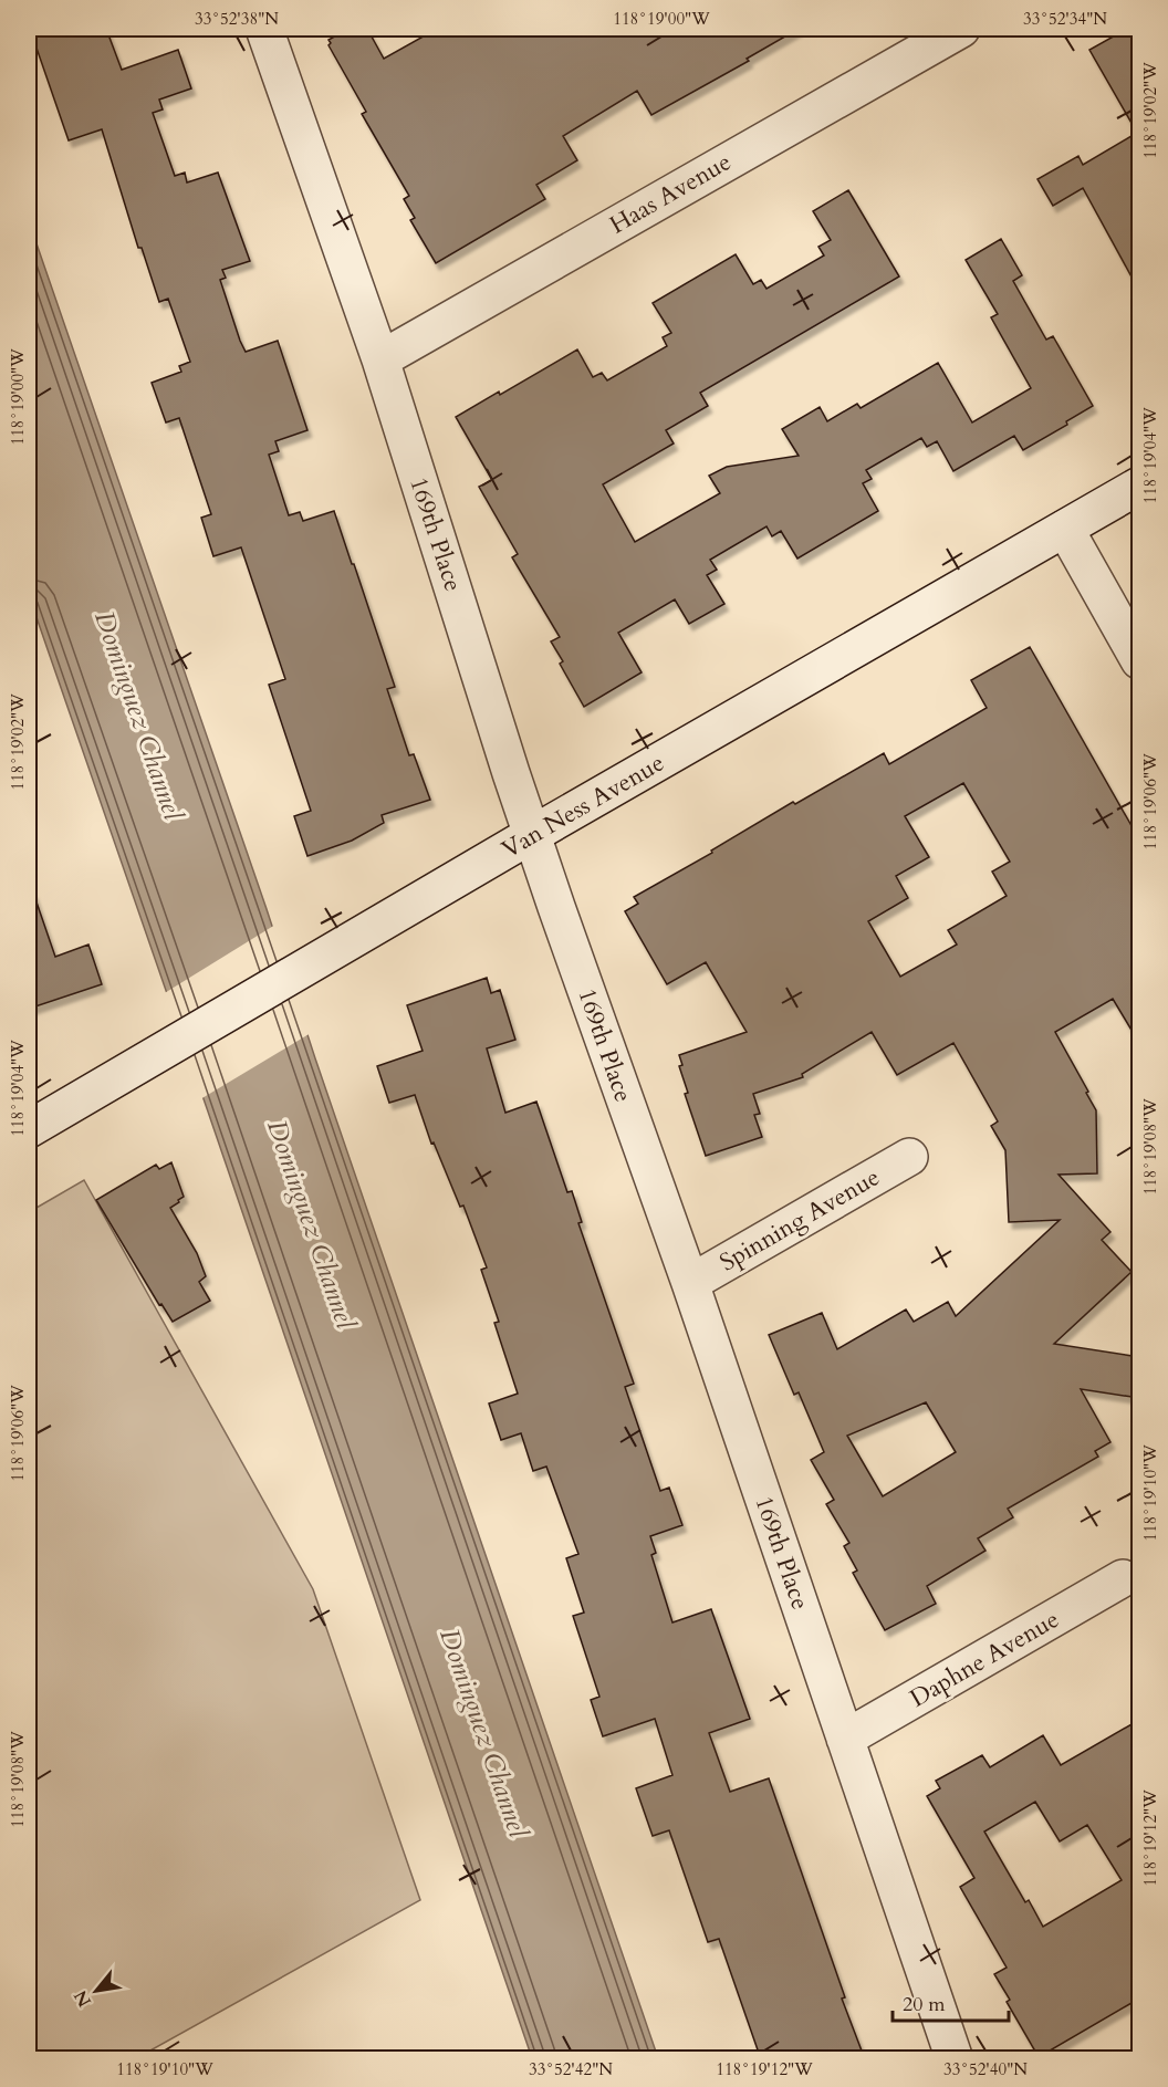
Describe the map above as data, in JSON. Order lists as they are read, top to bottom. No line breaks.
{"streets":{"street":["Haas Avenue","169th Place","Van Ness Avenue","Spinning Avenue","Daphne Avenue"]},"crossings":[["Haas Avenue","169th Place"],["169th Place","Van Ness Avenue"],["169th Place","Spinning Avenue"],["169th Place","Daphne Avenue"]],"water":["Dominguez Channel"],"scale_bar":"20 m","north":"bottom left","coordinates":["33°52'38\"N","118°19'00\"W","33°52'34\"N","118°19'02\"W","118°19'04\"W","118°19'06\"W","118°19'08\"W","118°19'10\"W","118°19'12\"W","33°52'42\"N","33°52'40\"N"]}
